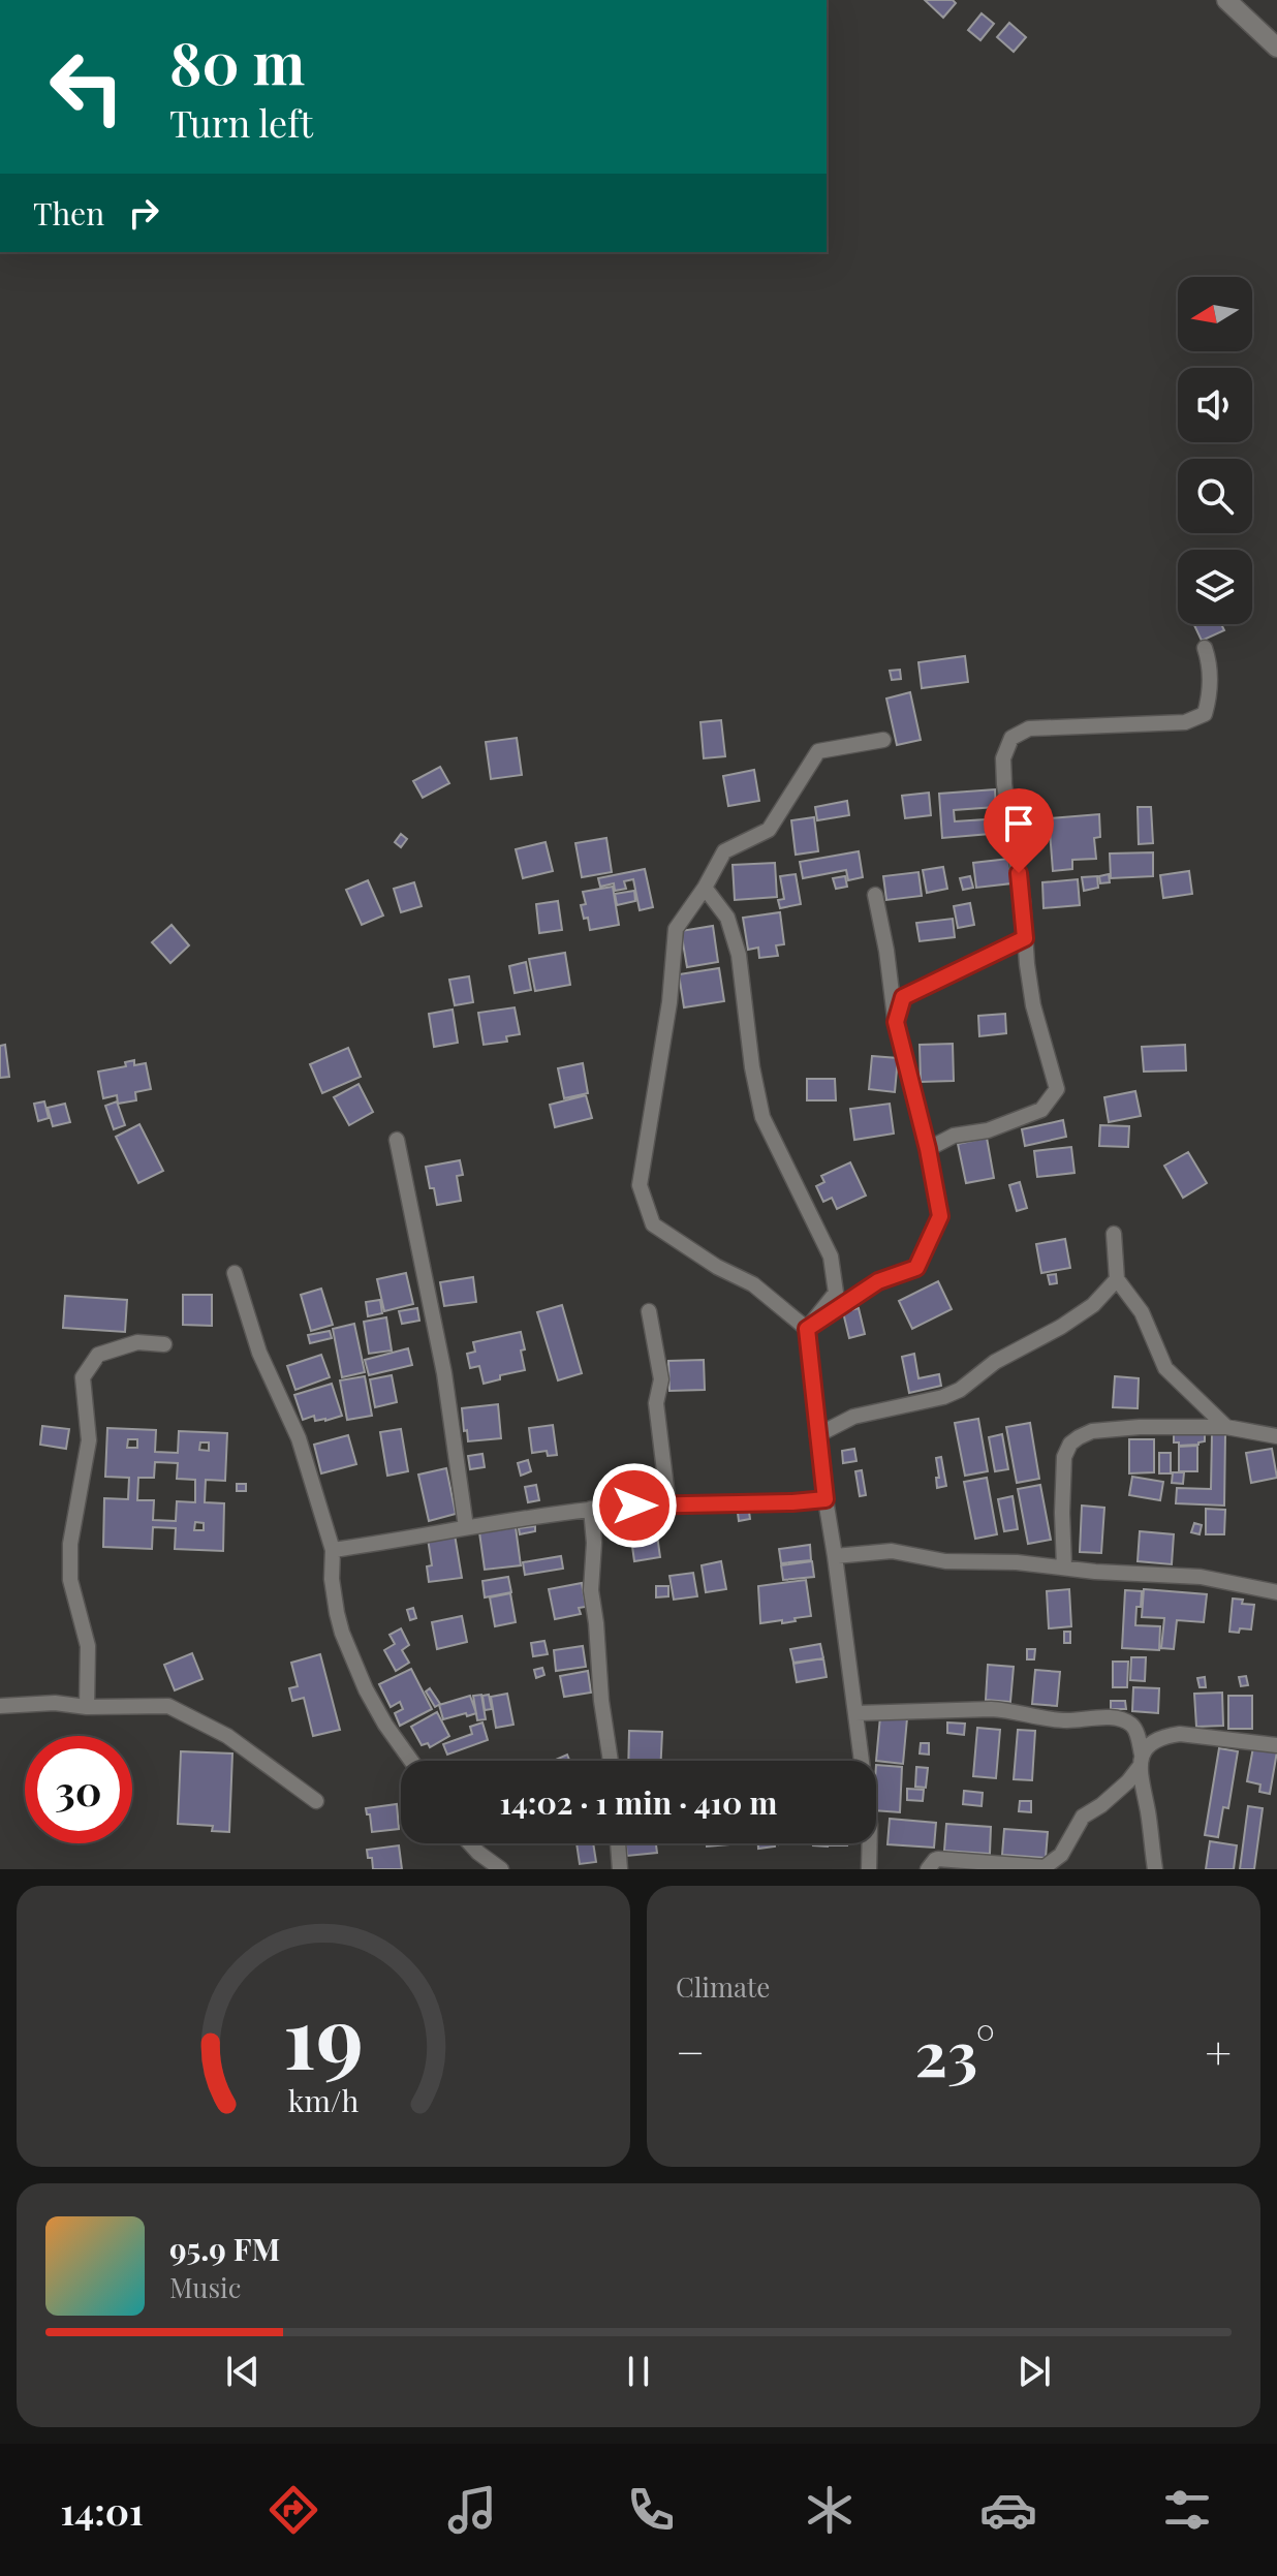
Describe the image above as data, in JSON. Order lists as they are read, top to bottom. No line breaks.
{"north":"left","page":{"turn":["80 m","Turn left"],"then":"Then","limit":"30","trip":"14:02 · 1 min · 410 m","tile":"Climate","heat":["−","23°","+"],"song":["95.9 FM","Music"],"tabs":"14:01","gauge":["19","km/h"]}}
